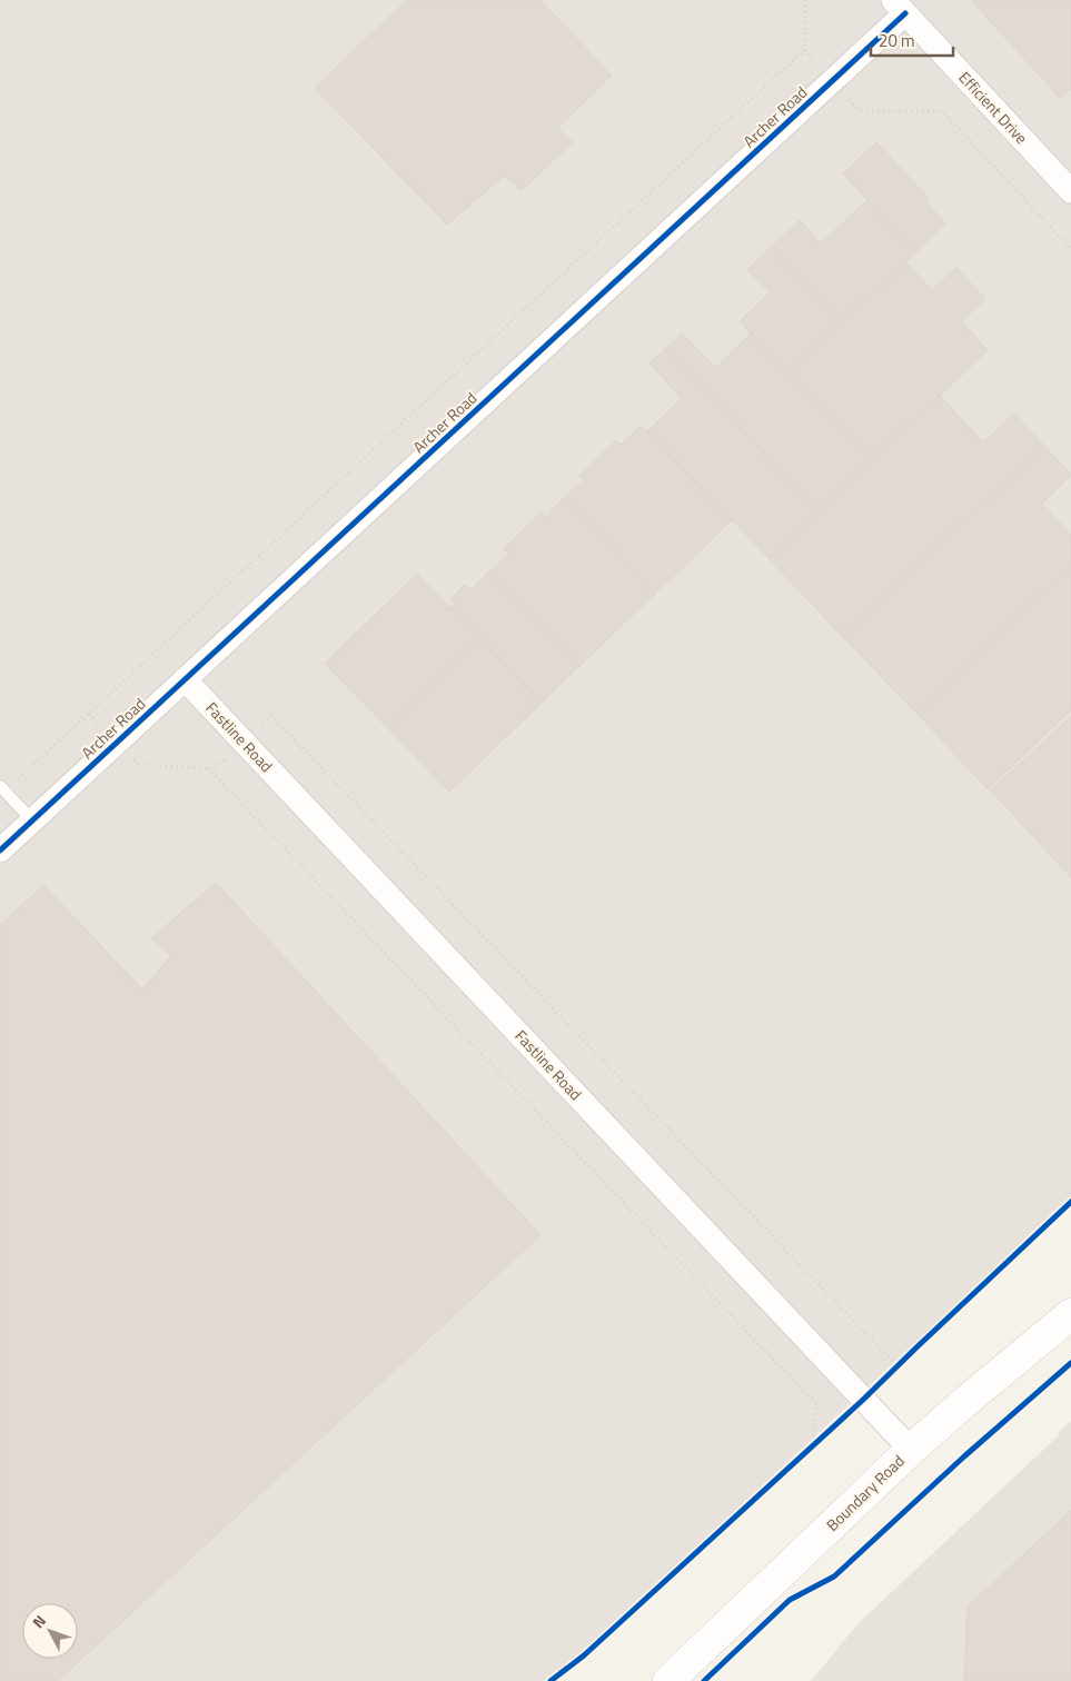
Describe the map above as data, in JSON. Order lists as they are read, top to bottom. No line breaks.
{"streets":{"main road":["Boundary Road"],"street":["Efficient Drive","Archer Road","Fastline Road"]},"crossings":[["Efficient Drive","Archer Road"],["Archer Road","Fastline Road"],["Fastline Road","Boundary Road"]],"scale_bar":"20 m","north":"top left"}
